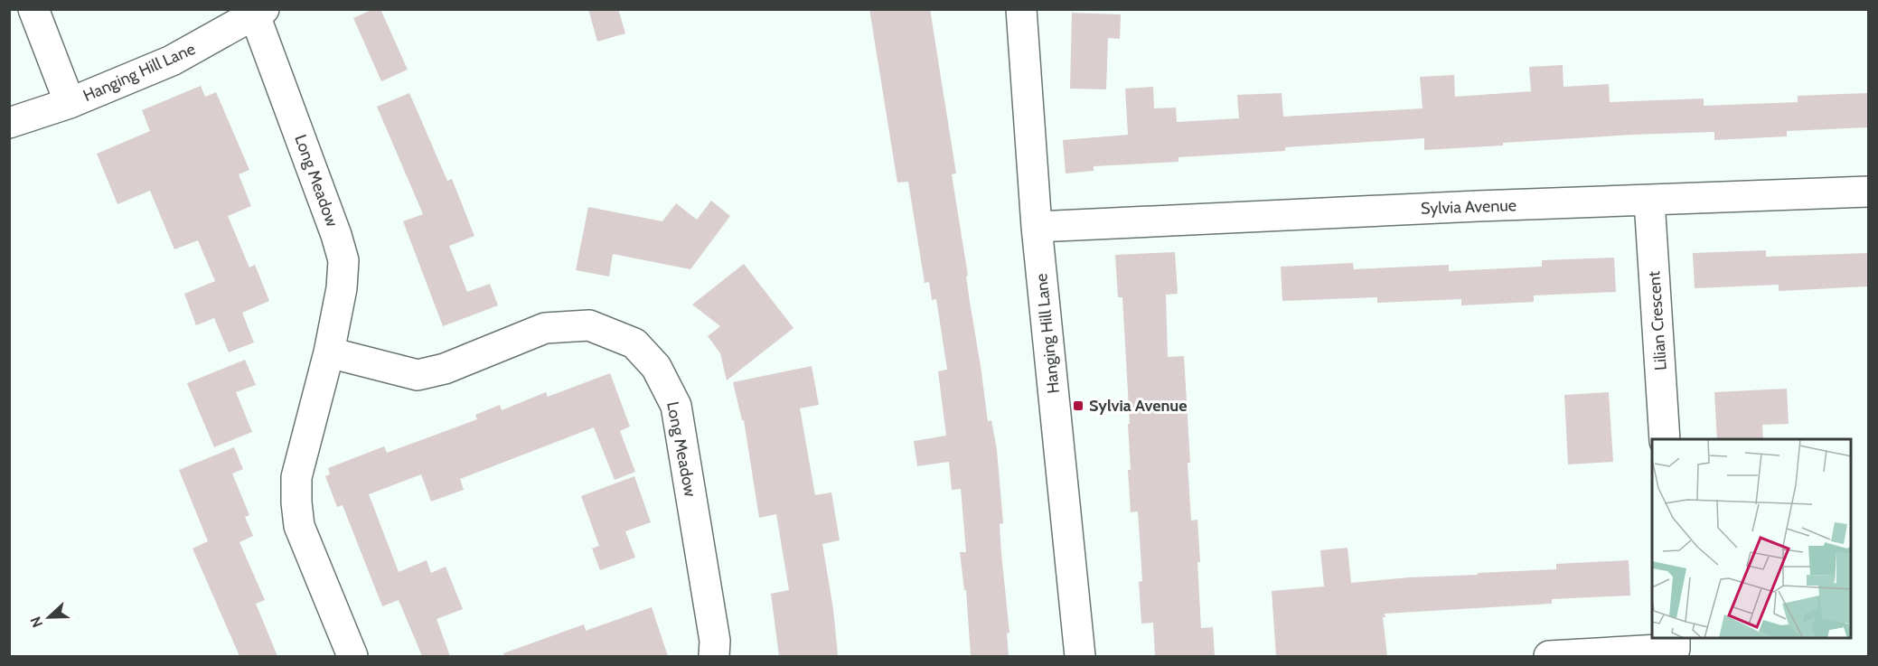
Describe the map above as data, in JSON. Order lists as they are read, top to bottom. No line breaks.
{"streets":{"street":["Hanging Hill Lane","Long Meadow","Sylvia Avenue","Lilian Crescent"]},"crossings":[["Hanging Hill Lane","Long Meadow"],["Hanging Hill Lane","Sylvia Avenue"],["Sylvia Avenue","Lilian Crescent"]],"places":{"transit":["Sylvia Avenue"]},"north":"left"}
